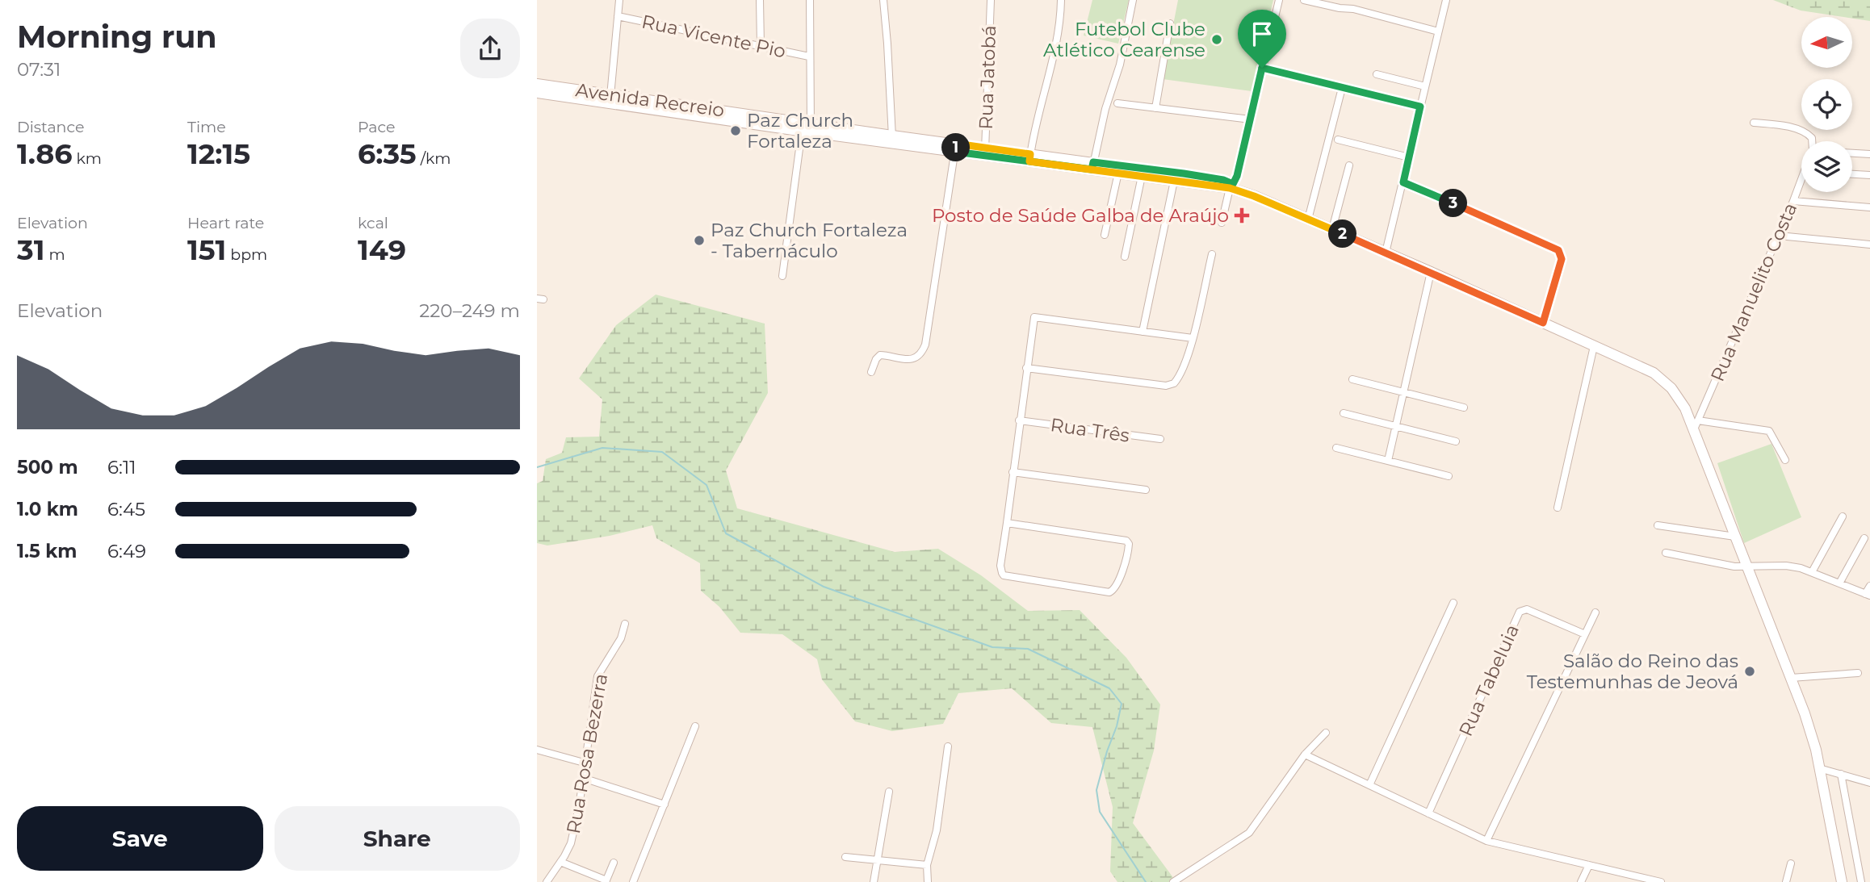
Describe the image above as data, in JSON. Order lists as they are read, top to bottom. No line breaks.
{"streets":{"main road":["Avenida Recreio"],"street":["Rua Vicente Pio","Rua Jatobá","Rua Manuelito Costa","Rua Três","Rua Tabeluia","Rua Rosa Bezerra"]},"crossings":[["Rua Jatobá","Avenida Recreio"]],"places":{"other":["Futebol Clube Atlético Cearense","Paz Church Fortaleza","Paz Church Fortaleza - Tabernáculo","Salão do Reino das Testemunhas de Jeová"],"health":["Posto de Saúde Galba de Araújo"]},"north":"left","page":{"heading":["Morning run","07:31"],"stats":[["Distance","1.86 km"],["Time","12:15"],["Pace","6:35 /km"],["Elevation","31 m"],["Heart rate","151 bpm"],["kcal","149"]],"pins":["1","3","2"],"chart":["Elevation","220–249 m"],"list":[{"name":"500 m","note":"6:11"},{"name":"1.0 km","note":"6:45"},{"name":"1.5 km","note":"6:49"}],"buttons":["Save","Share"]}}
